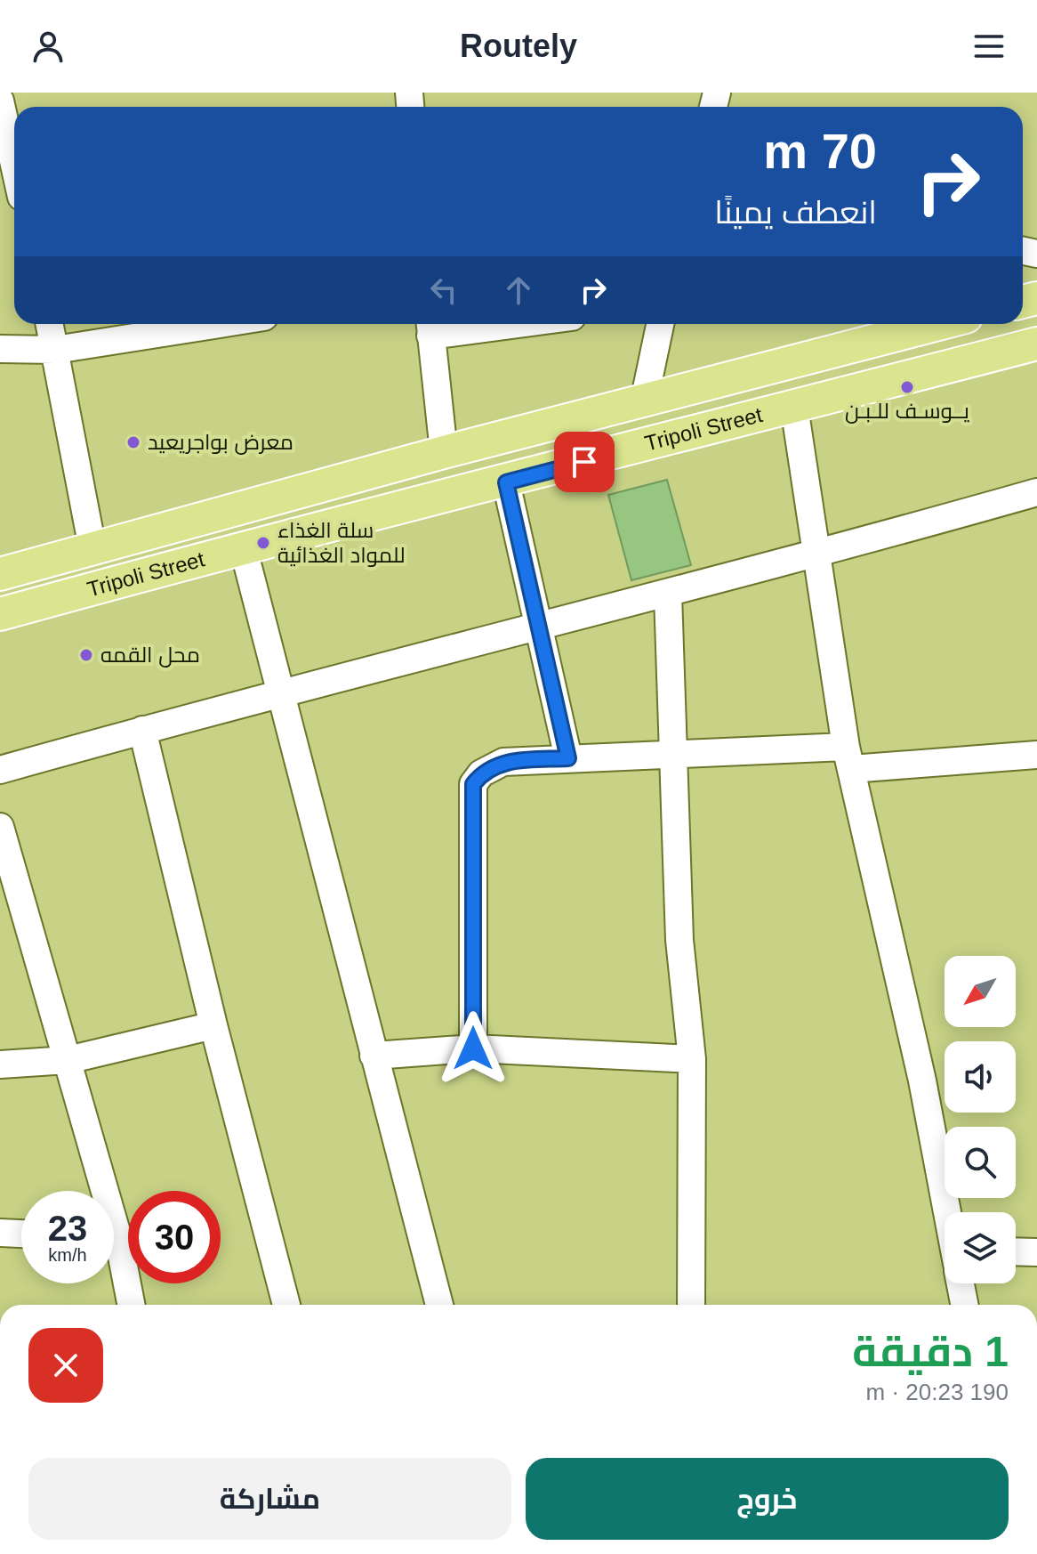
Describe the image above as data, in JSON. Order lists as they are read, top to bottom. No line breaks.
{"streets":{"main road":["Tripoli Street"]},"places":["يــوسـف للـبـن","معرض بواجريعيد","سلة الغذاء للمواد الغذائية","محل القمه"],"north":"bottom left","page":{"header":"Routely","turn":["70 m","انعطف يمينًا"],"speed":"23 km/h","limit":"30","heading":["1 دقيقة","190 m · 20:23"],"buttons":["خروج","مشاركة"]}}
